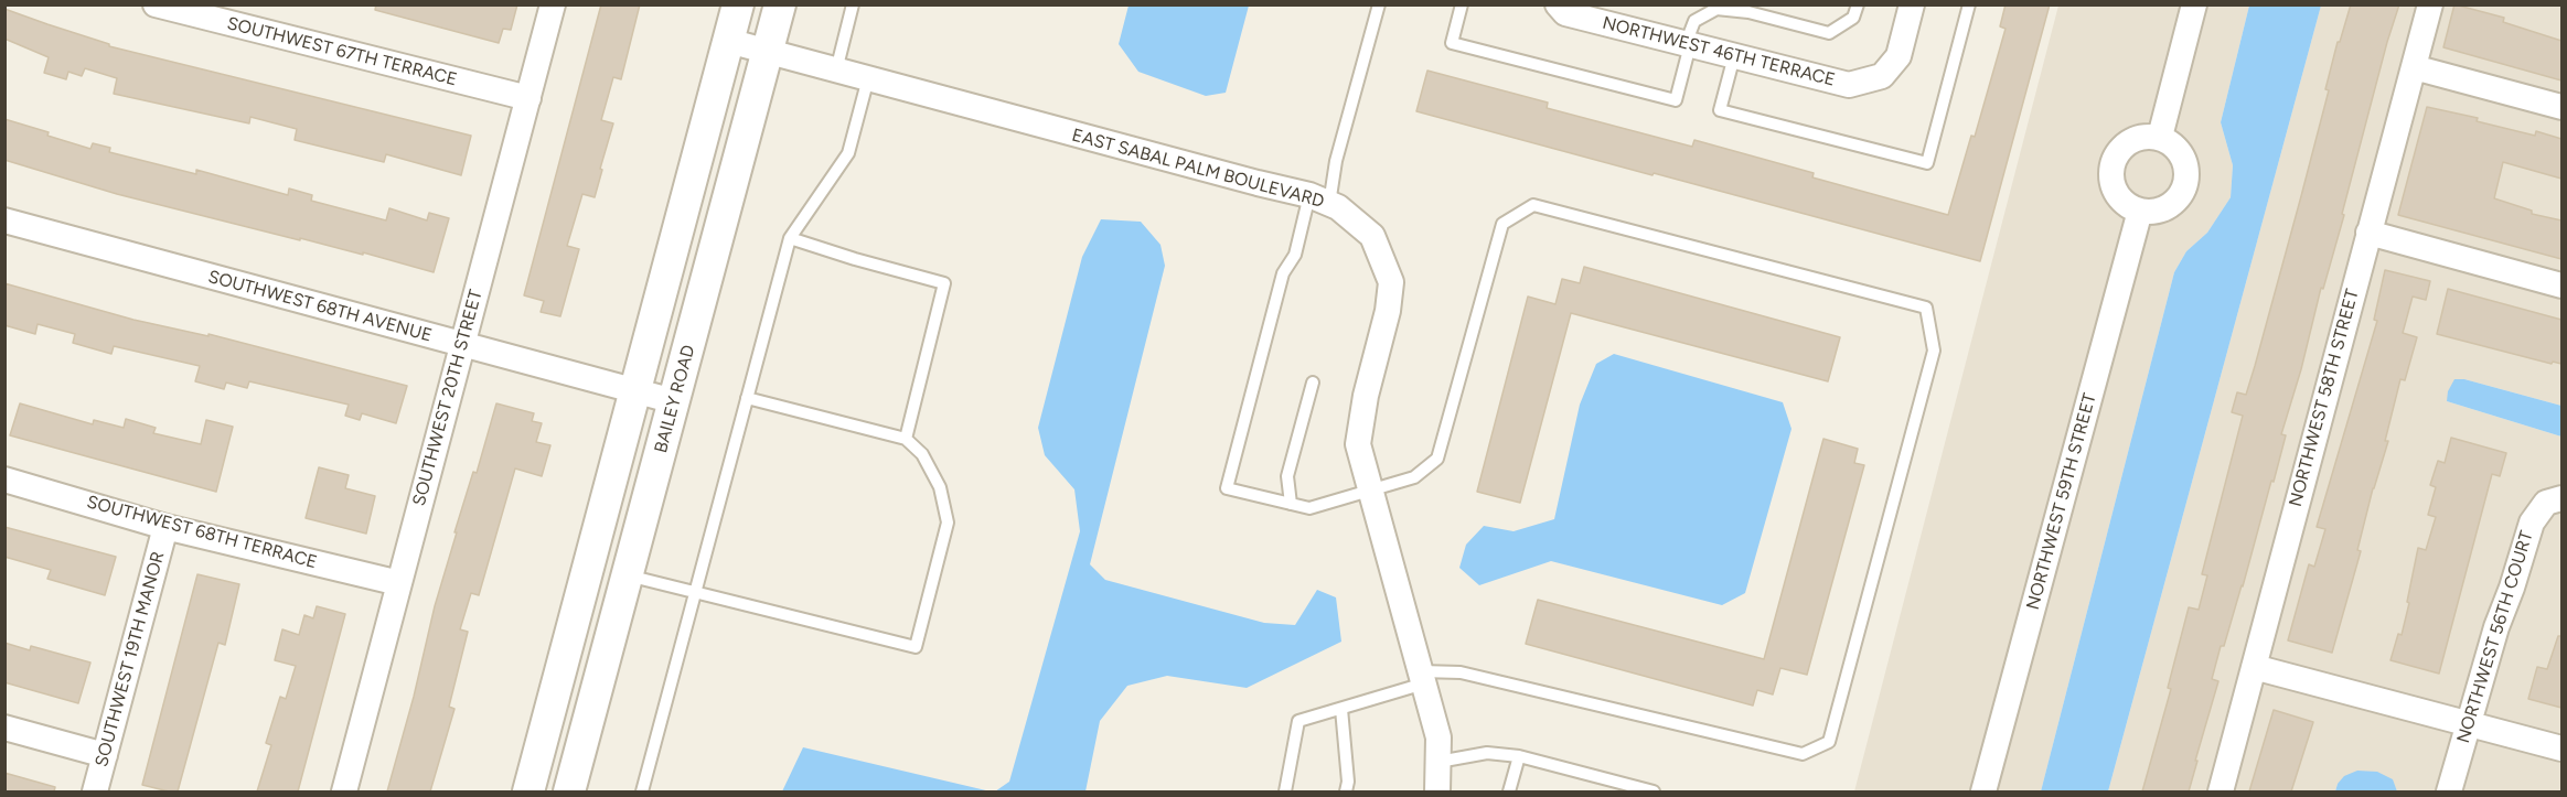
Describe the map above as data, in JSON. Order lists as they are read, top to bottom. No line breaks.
{"streets":{"street":["SOUTHWEST 67TH TERRACE","NORTHWEST 46TH TERRACE","EAST SABAL PALM BOULEVARD","SOUTHWEST 68TH AVENUE","SOUTHWEST 20TH STREET","NORTHWEST 58TH STREET","BAILEY ROAD","NORTHWEST 59TH STREET","SOUTHWEST 68TH TERRACE","NORTHWEST 56TH COURT","SOUTHWEST 19TH MANOR"]},"crossings":[["SOUTHWEST 67TH TERRACE","SOUTHWEST 20TH STREET"],["EAST SABAL PALM BOULEVARD","BAILEY ROAD"],["SOUTHWEST 68TH AVENUE","SOUTHWEST 20TH STREET"],["SOUTHWEST 68TH AVENUE","BAILEY ROAD"],["SOUTHWEST 20TH STREET","SOUTHWEST 68TH TERRACE"],["SOUTHWEST 68TH TERRACE","SOUTHWEST 19TH MANOR"]]}
